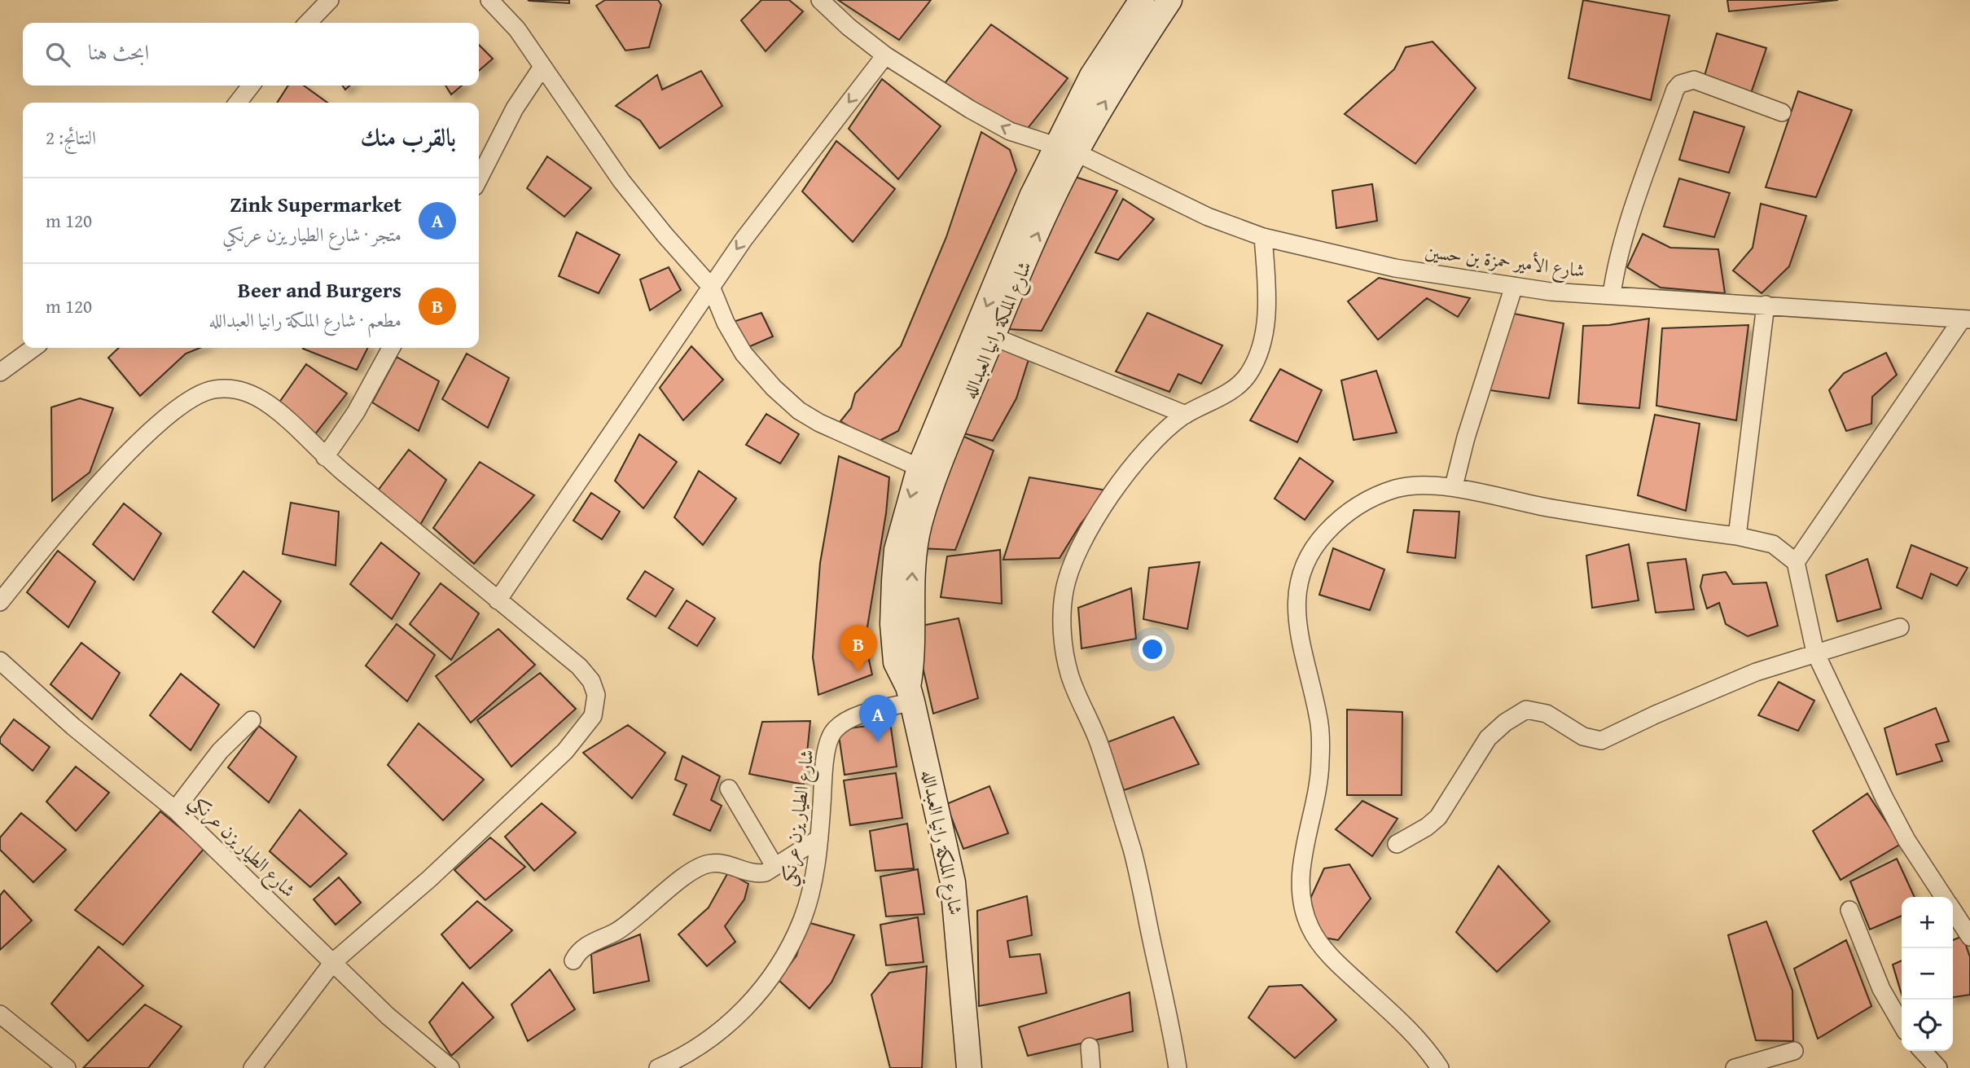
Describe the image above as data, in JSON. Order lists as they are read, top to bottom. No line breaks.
{"streets":{"main road":["شارع الملكة رانيا العبدالله"],"street":["شارع الأمير حمزة بن حسين","شارع الطيار يزن عرنكي"]},"crossings":[["شارع الأمير حمزة بن حسين","شارع الملكة رانيا العبدالله"],["شارع الملكة رانيا العبدالله","شارع الطيار يزن عرنكي"]],"page":{"search":"ابحث هنا","heading":["بالقرب منك","النتائج: 2"],"list":[{"mark":"A","name":"Zink Supermarket","note":"متجر · شارع الطيار يزن عرنكي","value":"120 m"},{"mark":"B","name":"Beer and Burgers","note":"مطعم · شارع الملكة رانيا العبدالله","value":"120 m"}],"pins":["B","A"],"map_buttons":["+","−"]}}
